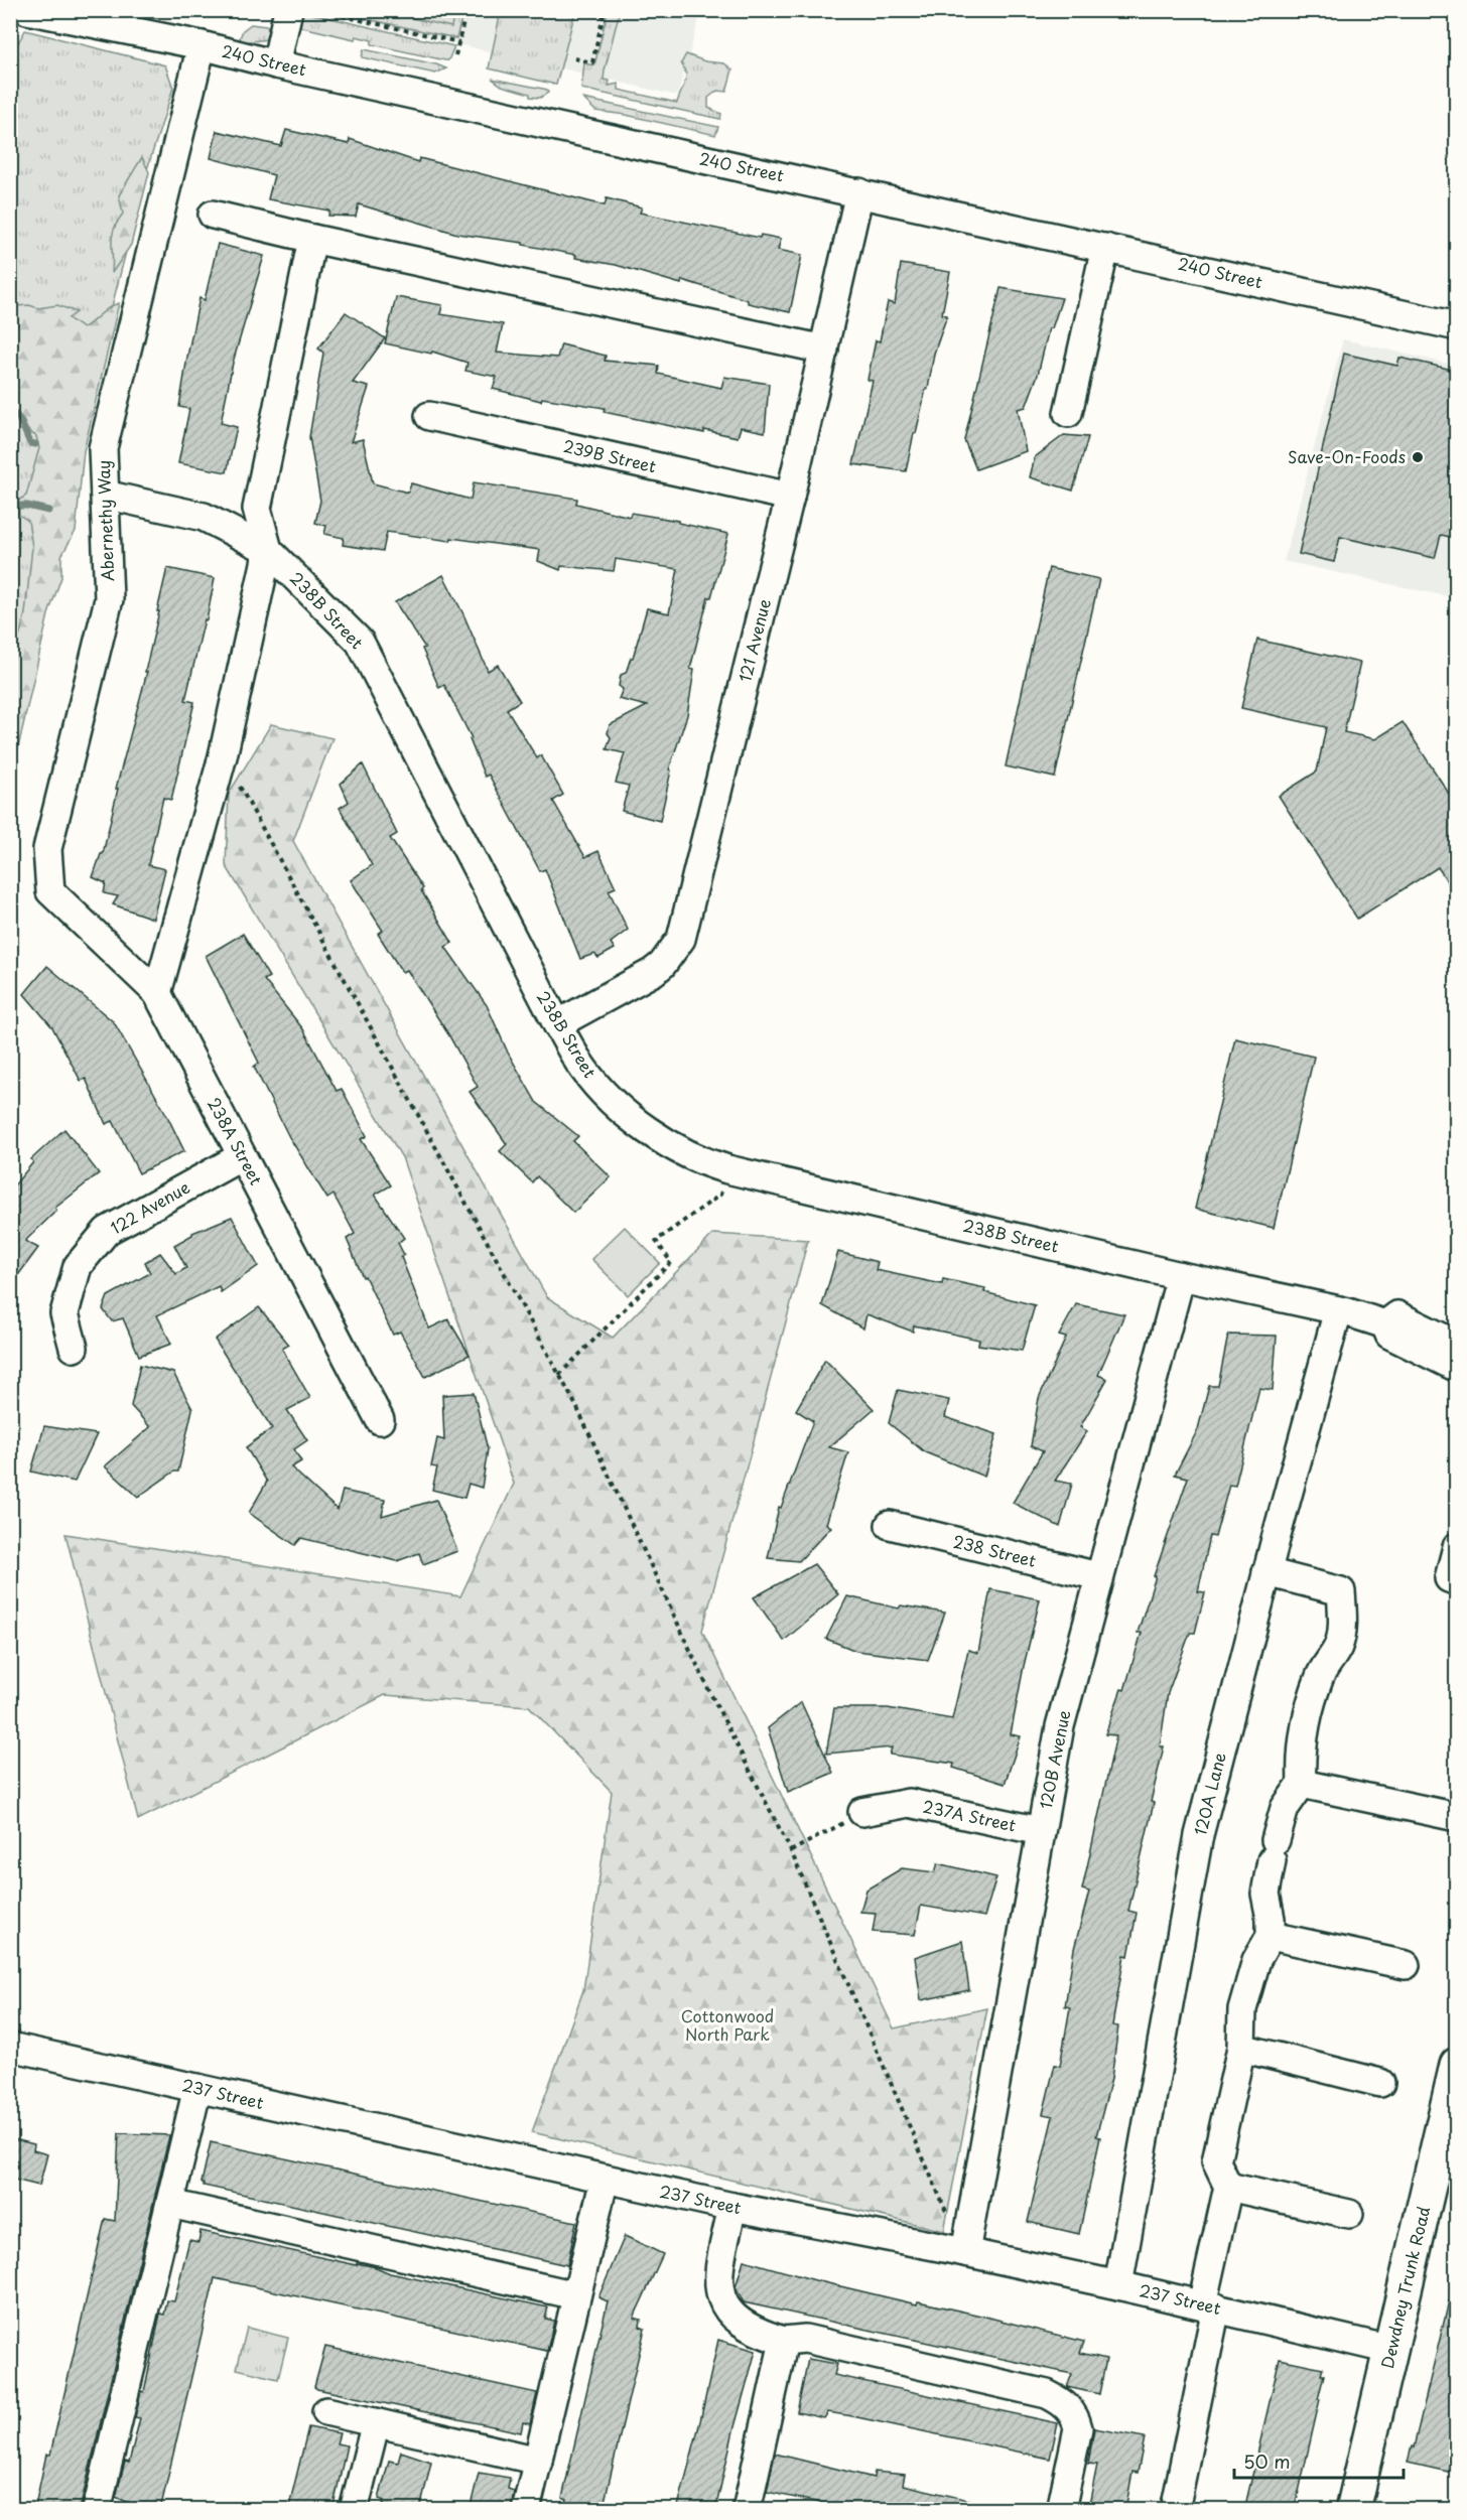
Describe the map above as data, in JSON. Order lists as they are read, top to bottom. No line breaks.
{"streets":{"main road":["Dewdney Trunk Road"],"street":["240 Street","239B Street","Abernethy Way","238B Street","121 Avenue","238A Street","122 Avenue","238 Street","120B Avenue","120A Lane","237A Street","237 Street"]},"crossings":[["240 Street","Abernethy Way"],["240 Street","121 Avenue"],["239B Street","121 Avenue"],["Abernethy Way","238B Street"],["Abernethy Way","238A Street"],["238B Street","121 Avenue"],["238B Street","120B Avenue"],["238B Street","120A Lane"],["238A Street","122 Avenue"],["238 Street","120B Avenue"],["120B Avenue","237A Street"],["120B Avenue","237 Street"],["120A Lane","237 Street"],["237 Street","Dewdney Trunk Road"]],"parks":["Cottonwood North Park"],"places":["Save-On-Foods"],"scale_bar":"50 m"}
